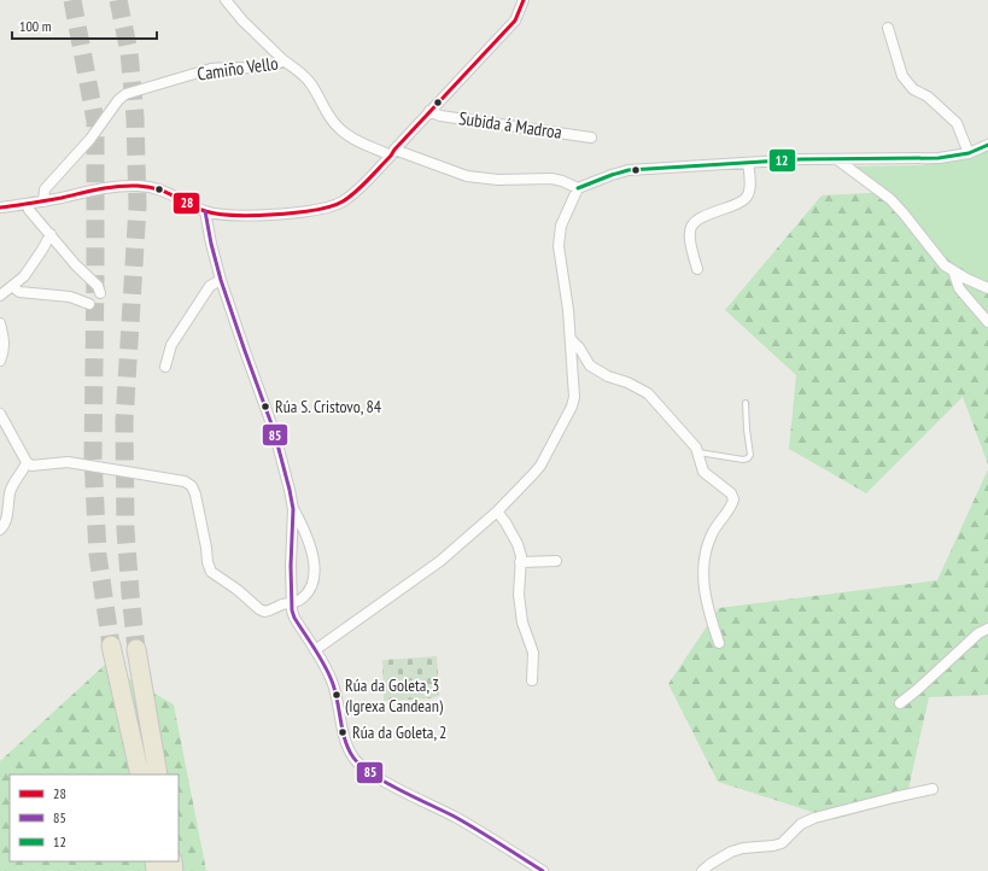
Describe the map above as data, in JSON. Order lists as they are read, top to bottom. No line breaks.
{"streets":{"street":["Camiño Vello","Subida á Madroa"]},"crossings":[["Camiño Vello","Subida á Madroa"]],"places":["Rúa S. Cristovo, 84","Rúa da Goleta, 3 (Igrexa Candean)","Rúa da Goleta, 2"],"lines":["transit line 28","transit line 12","transit line 85"],"legend":["28","85","12"],"scale_bar":"100 m"}
